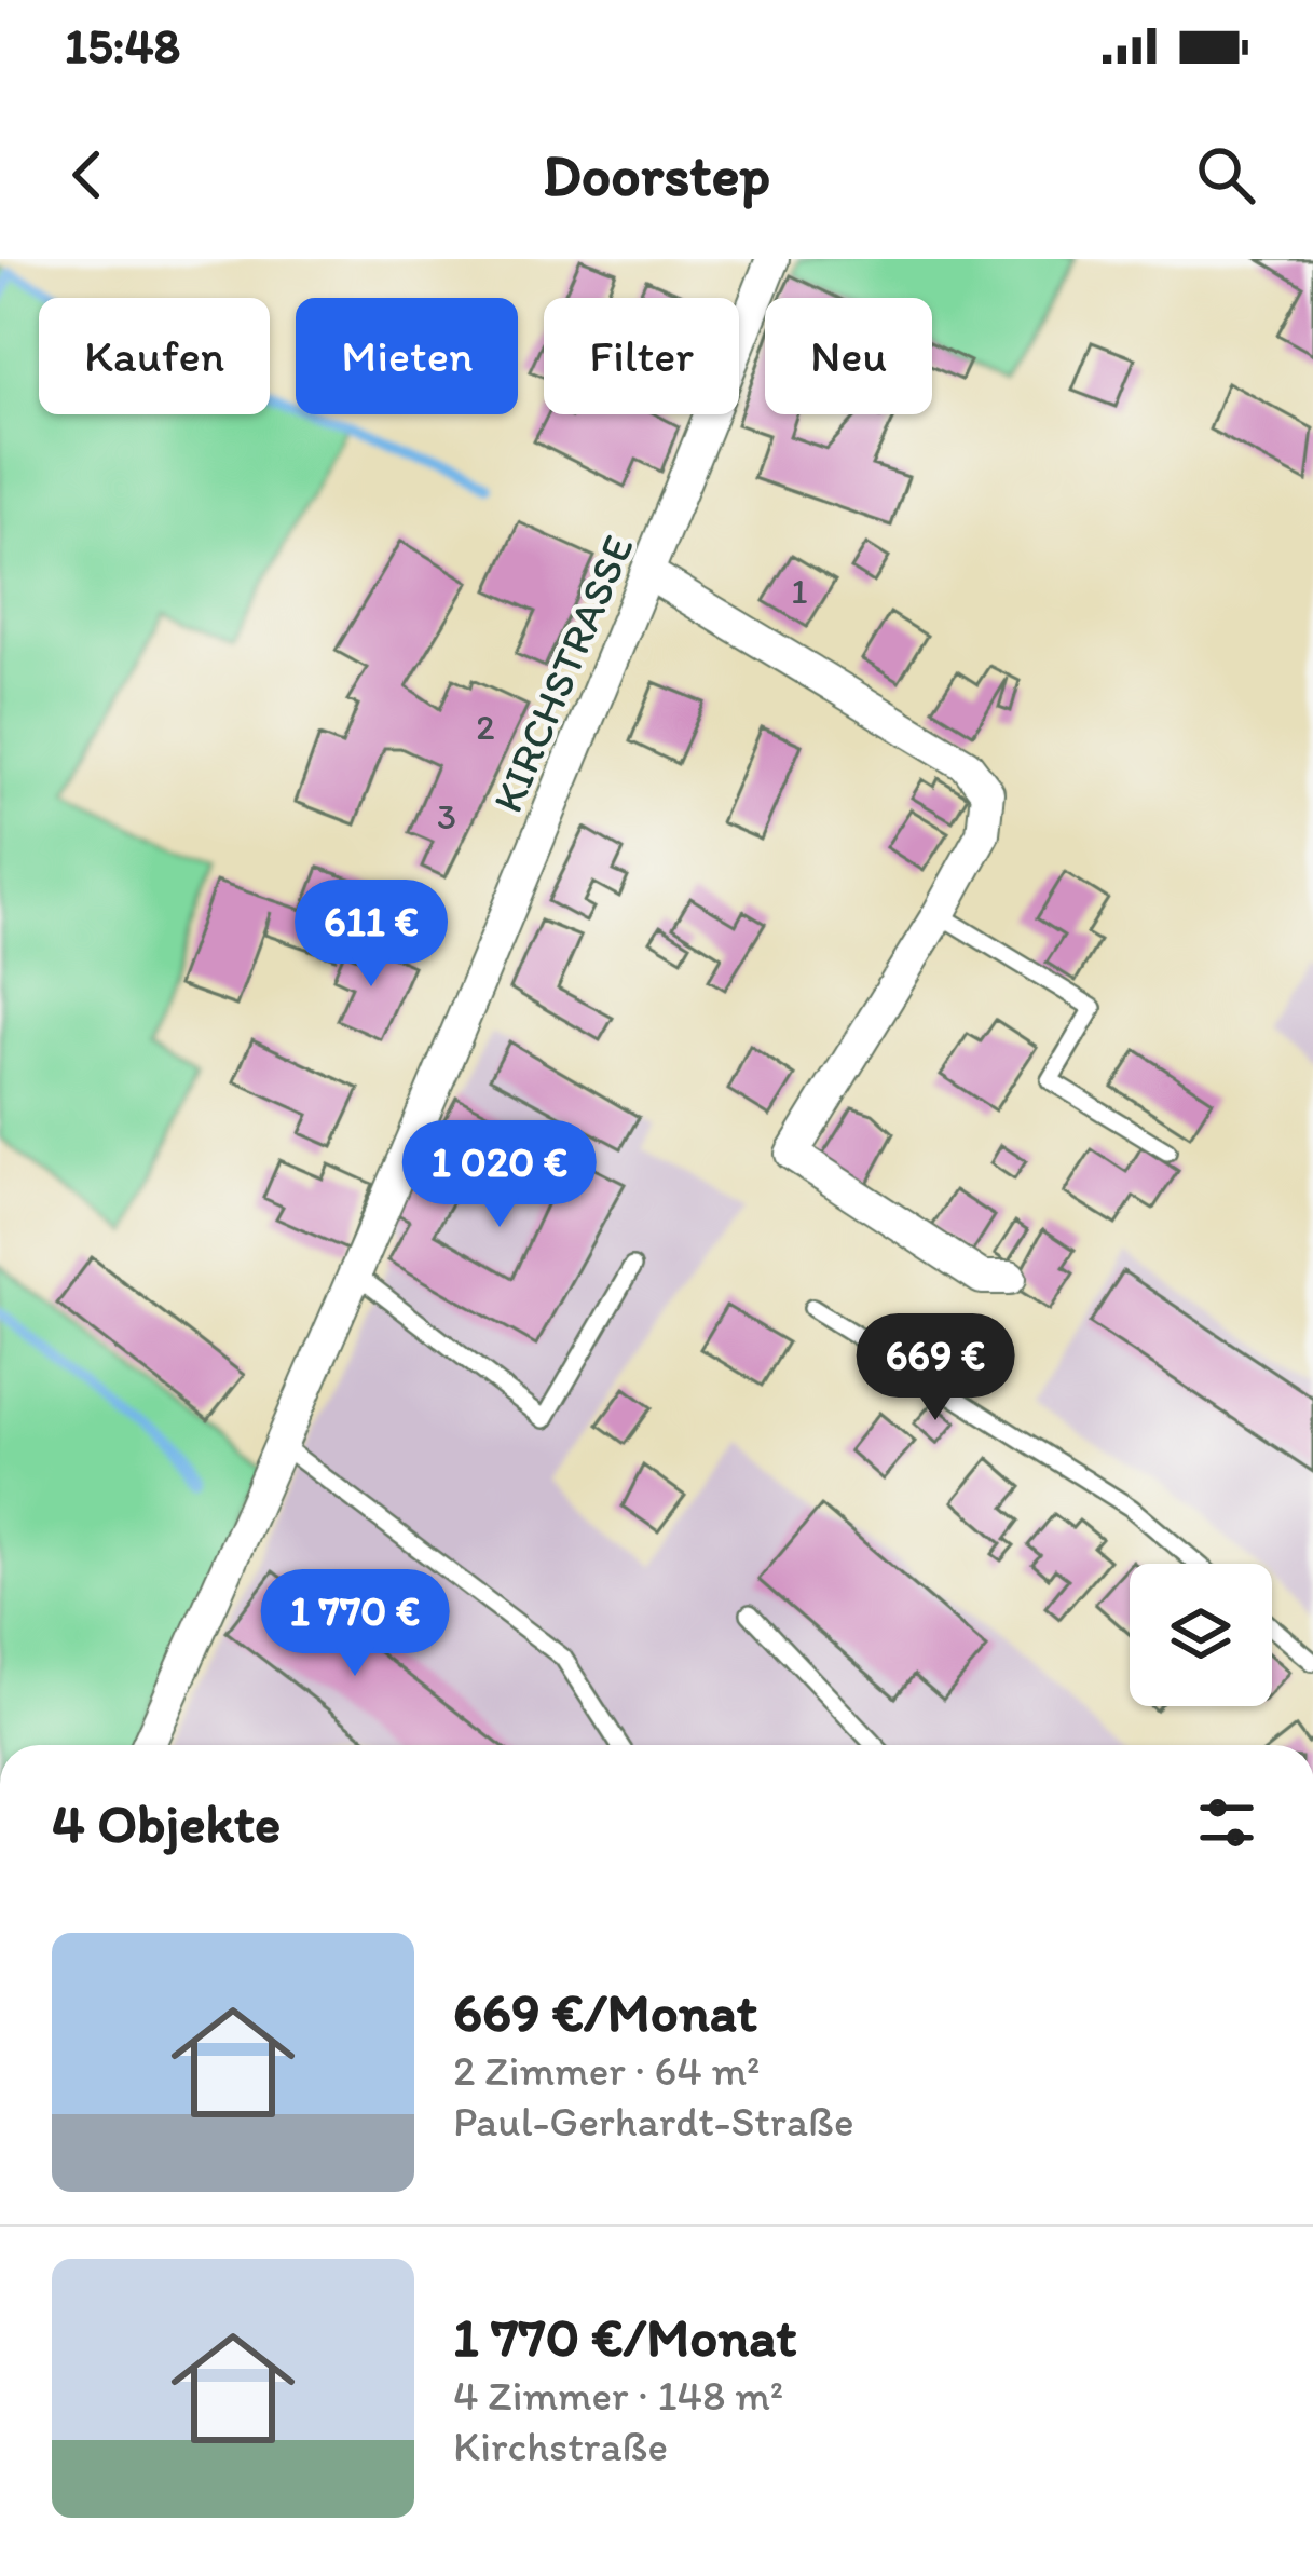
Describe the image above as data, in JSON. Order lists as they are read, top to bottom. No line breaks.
{"streets":{"street":["KIRCHSTRASSE"]},"house_numbers":["1","2","3"],"page":{"status":"15:48","header":"Doorstep","chip":["Kaufen","Mieten","Filter","Neu"],"price":["611 €","1 020 €","669 €","1 770 €"],"heading":"4 Objekte","list":[{"name":"669 €/Monat","note":"2 Zimmer · 64 m² · Paul-Gerhardt-Straße"},{"name":"1 770 €/Monat","note":"4 Zimmer · 148 m² · Kirchstraße"}]}}
